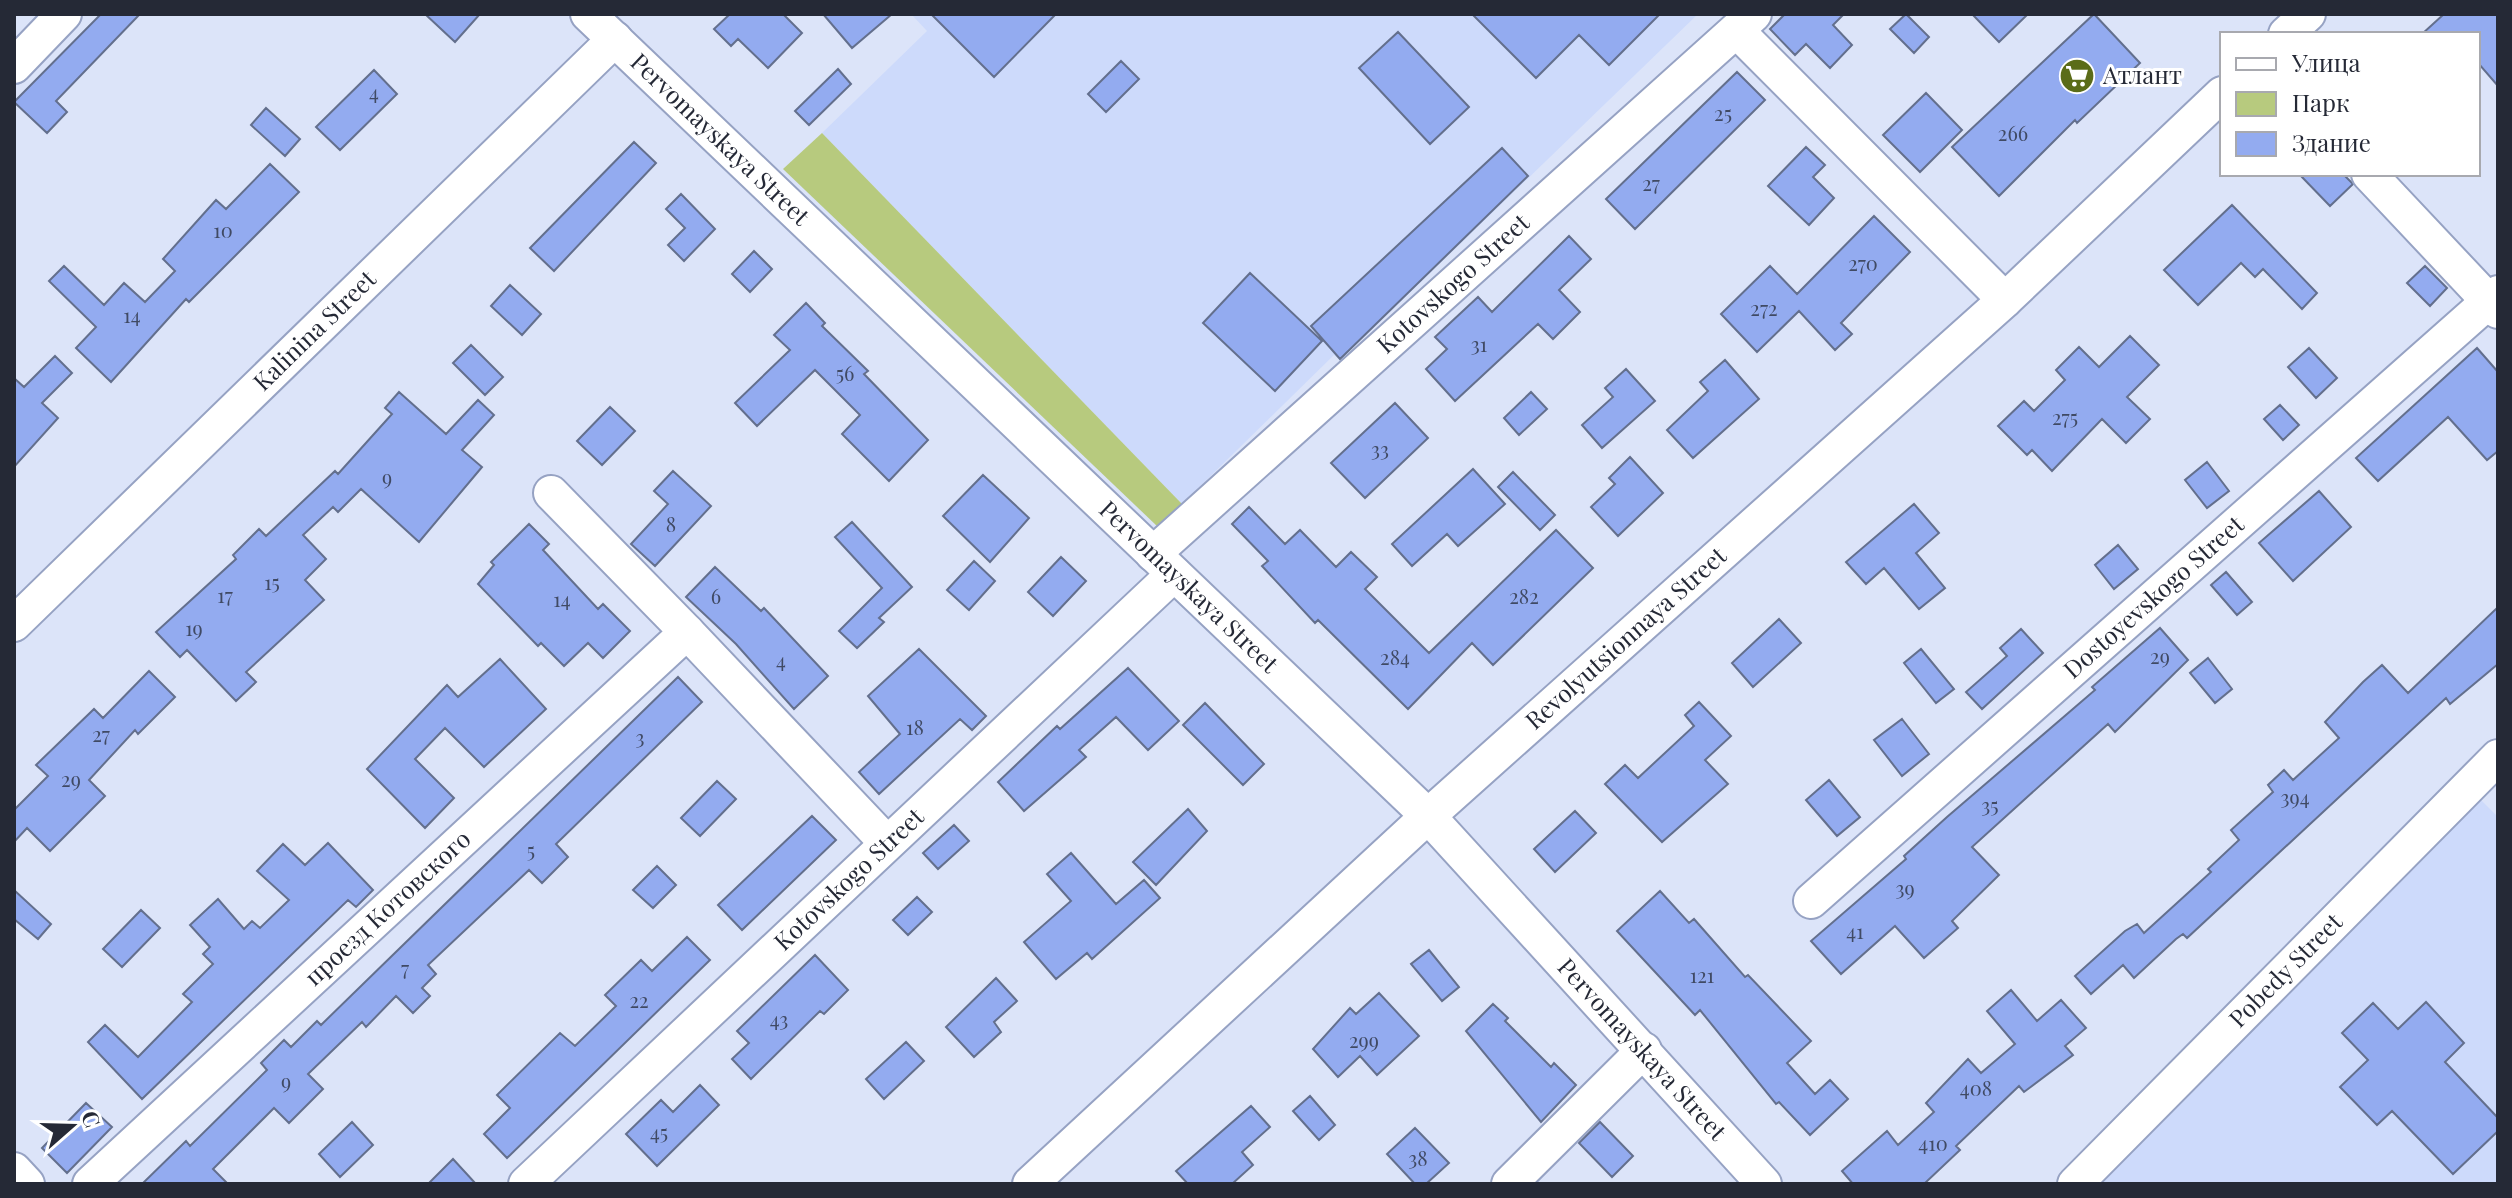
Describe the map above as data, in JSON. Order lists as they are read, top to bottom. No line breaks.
{"streets":{"street":["Pervomayskaya Street","Kotovskogo Street","Kalinina Street","Dostoyevskogo Street","Revolyutsionnaya Street","проезд Котовского","Pobedy Street"]},"crossings":[["Pervomayskaya Street","Kotovskogo Street"],["Pervomayskaya Street","Kalinina Street"],["Pervomayskaya Street","Revolyutsionnaya Street"]],"places":{"supermarket":["Атлант"]},"house_numbers":["4","25","266","27","10","270","272","14","31","56","275","33","9","8","15","17","6","282","14","19","29","284","4","18","27","3","29","394","35","5","39","41","7","121","22","43","299","9","408","45","410","38"],"legend":["Улица","Парк","Здание"],"north":"right"}
